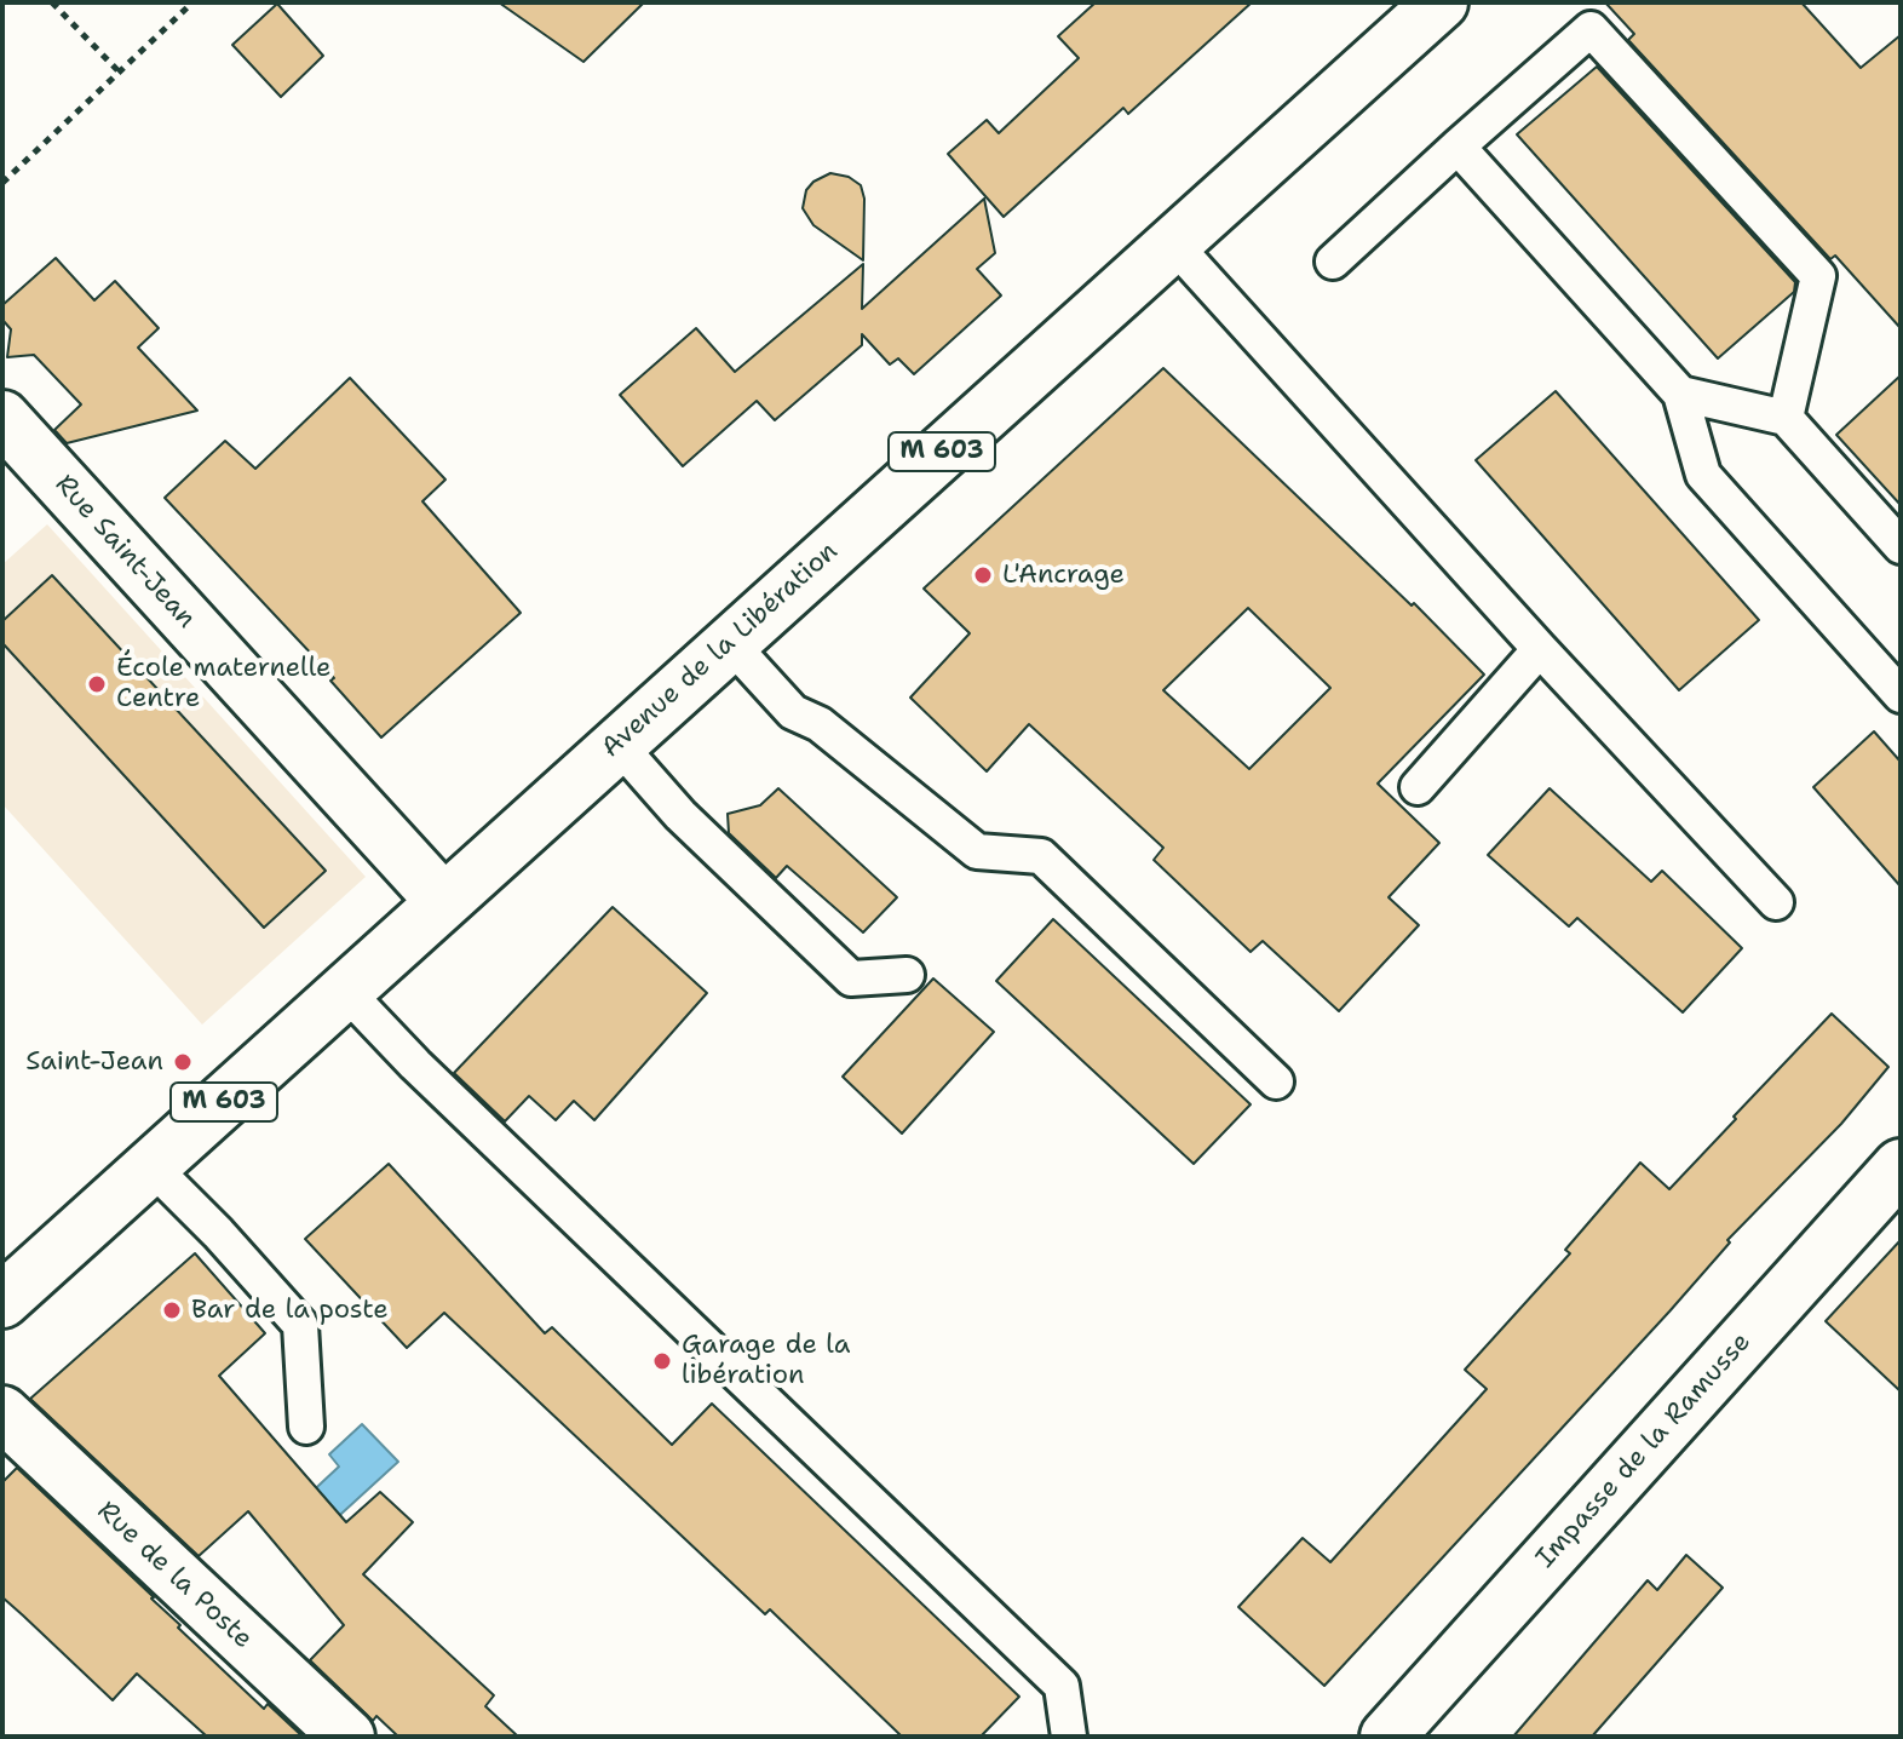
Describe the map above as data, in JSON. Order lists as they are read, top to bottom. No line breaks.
{"streets":{"main road":["M 603","Rue Saint-Jean","Avenue de la Libération","Impasse de la Ramusse","Rue de la Poste"]},"crossings":[["Rue Saint-Jean","Avenue de la Libération"]],"places":["L'Ancrage","École maternelle Centre","Saint-Jean","Bar de la poste","Garage de la libération"]}
